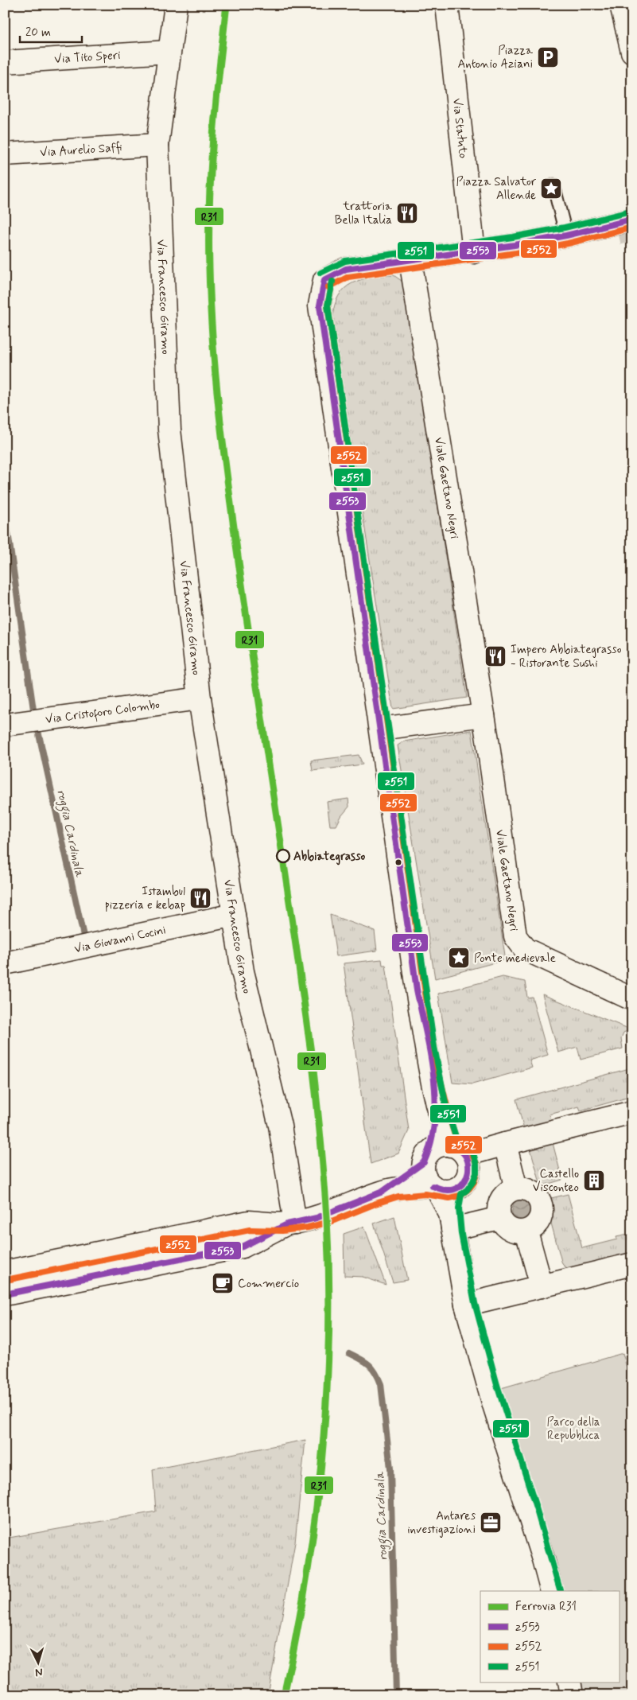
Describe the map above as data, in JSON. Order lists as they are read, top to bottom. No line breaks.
{"streets":{"street":["Via Tito Speri","Via Statuto","Via Aurelio Saffi","Via Francesco Giramo","Viale Gaetano Negri","Via Cristoforo Colombo","Via Giovanni Cocini"]},"crossings":[["Via Tito Speri","Via Francesco Giramo"],["Via Aurelio Saffi","Via Francesco Giramo"],["Via Francesco Giramo","Via Cristoforo Colombo"],["Via Francesco Giramo","Via Giovanni Cocini"]],"water":["roggia Cardinala"],"parks":["Parco della Repubblica"],"places":{"parking":["Piazza Antonio Aziani"],"place":["Piazza Salvator Allende","Ponte medievale"],"restaurant":["trattoria Bella Italia","Impero Abbiategrasso - Ristorante Sushi","Istambul pizzeria e kebap"],"other":["Abbiategrasso"],"building":["Castello Visconteo"],"cafe":["Commercio"],"office":["Antares investigazioni"]},"lines":["rail line R31","transit line z551","transit line z553","transit line z552"],"legend":["Ferrovia R31","z553","z552","z551"],"scale_bar":"20 m","north":"bottom"}
